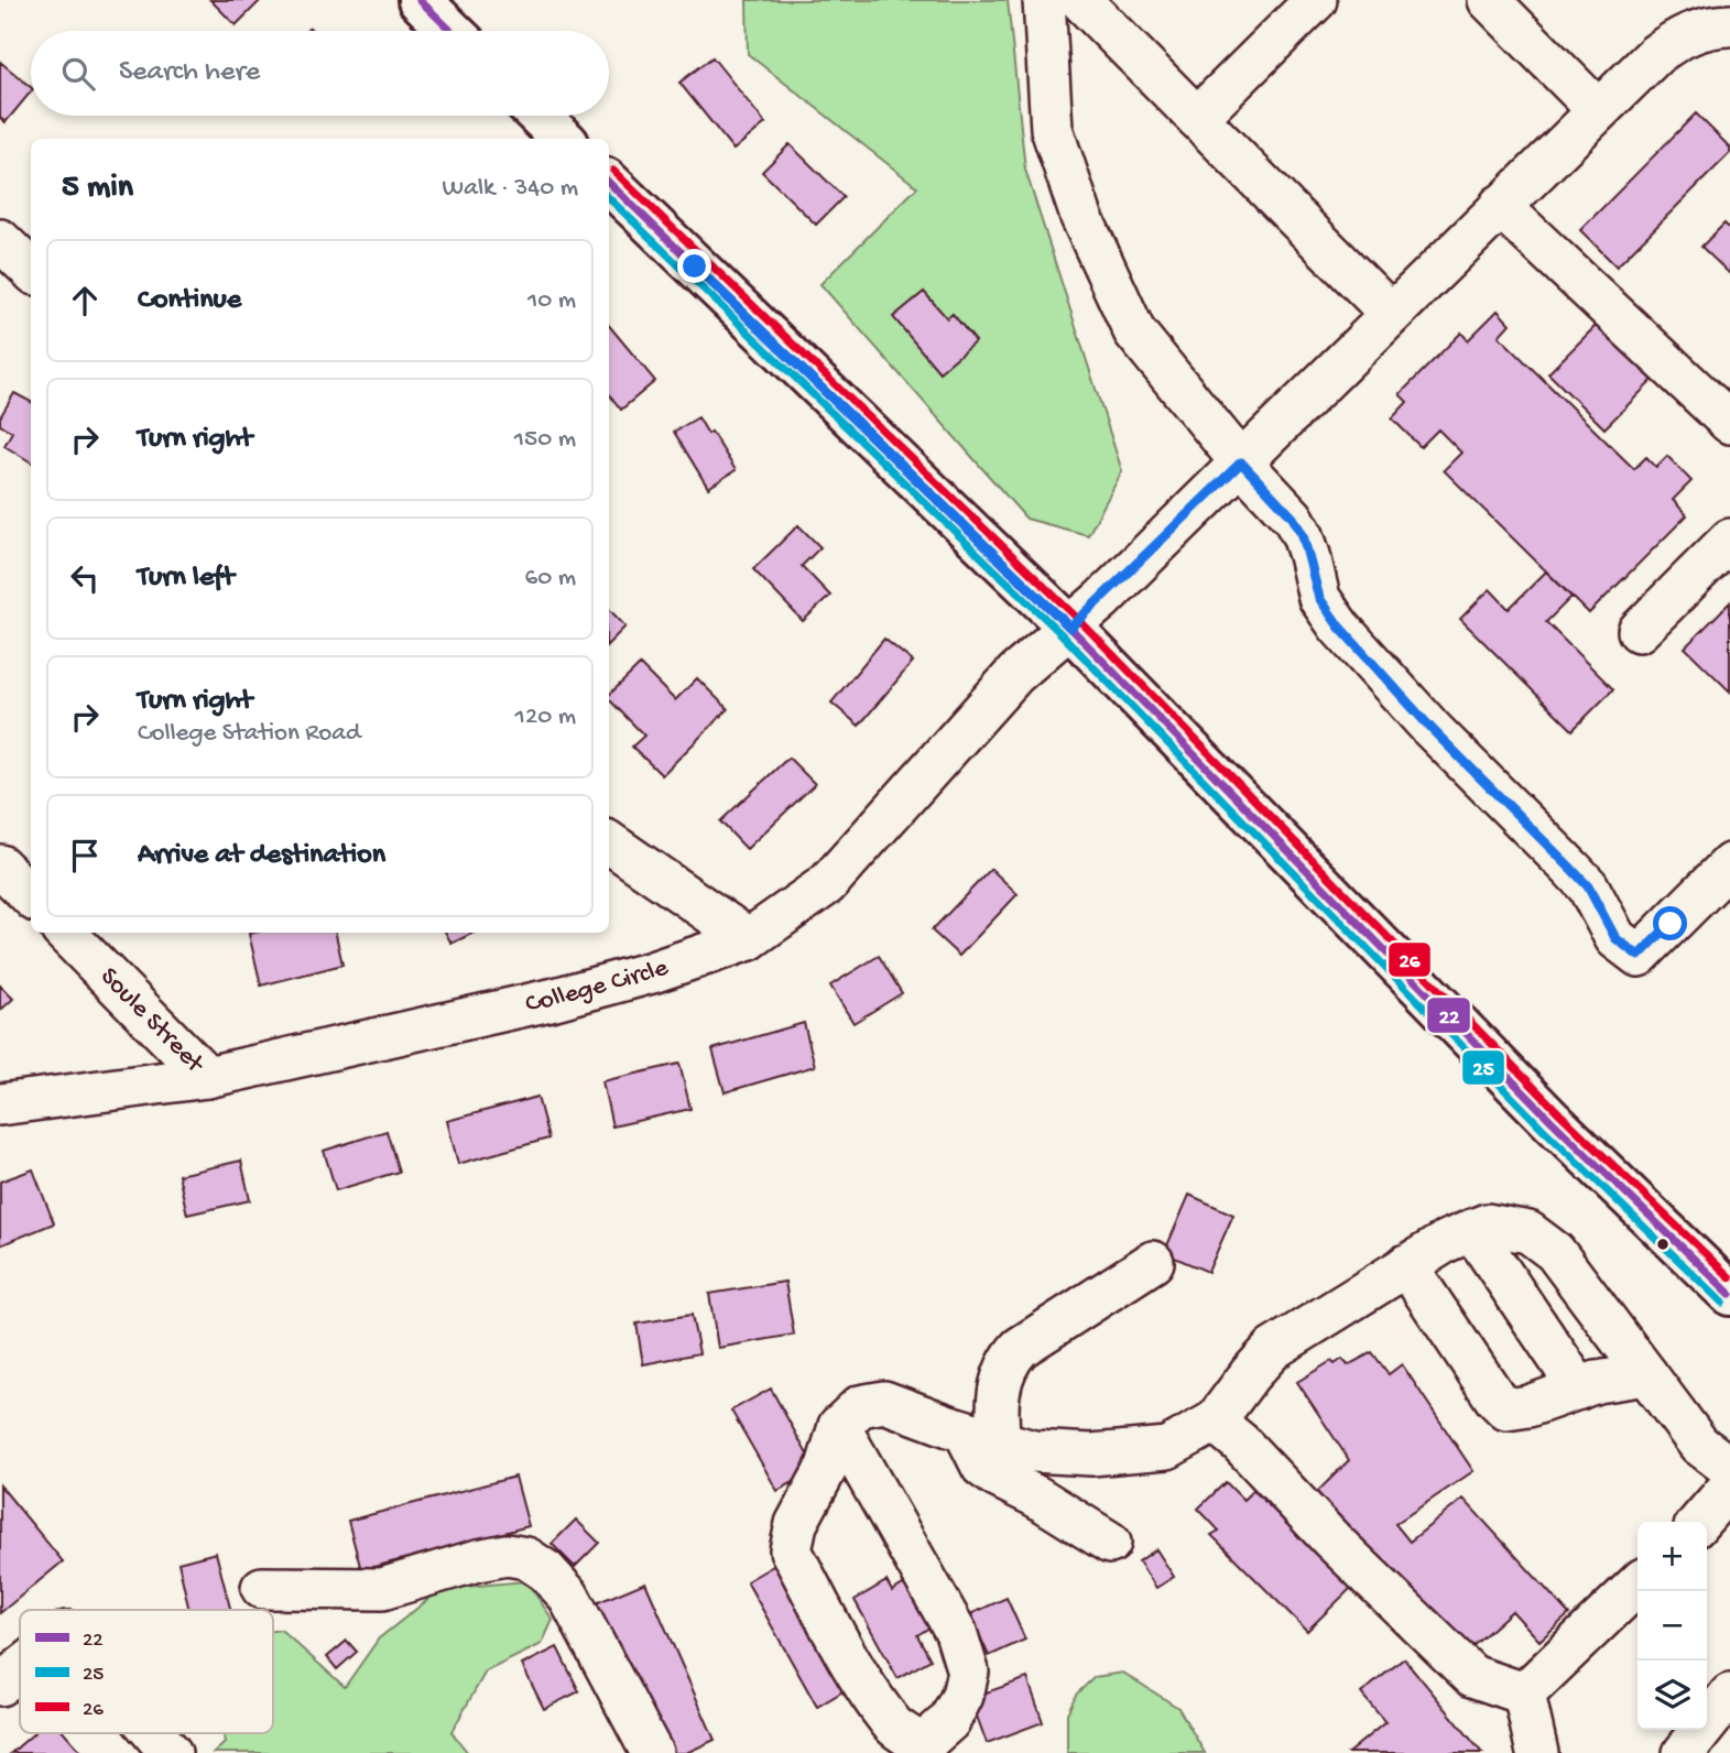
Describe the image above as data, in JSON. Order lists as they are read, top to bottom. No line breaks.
{"streets":{"street":["College Circle","Soule Street"]},"crossings":[["College Circle","Soule Street"]],"lines":["transit line 22","transit line 26","transit line 25"],"legend":["22","25","26"],"page":{"search":"Search here","heading":["5 min","Walk · 340 m"],"list":[["Continue","10 m"],["Turn right","150 m"],["Turn left","60 m"],["Turn right","College Station Road","120 m"],"Arrive at destination"],"map_buttons":["+","−"]}}
